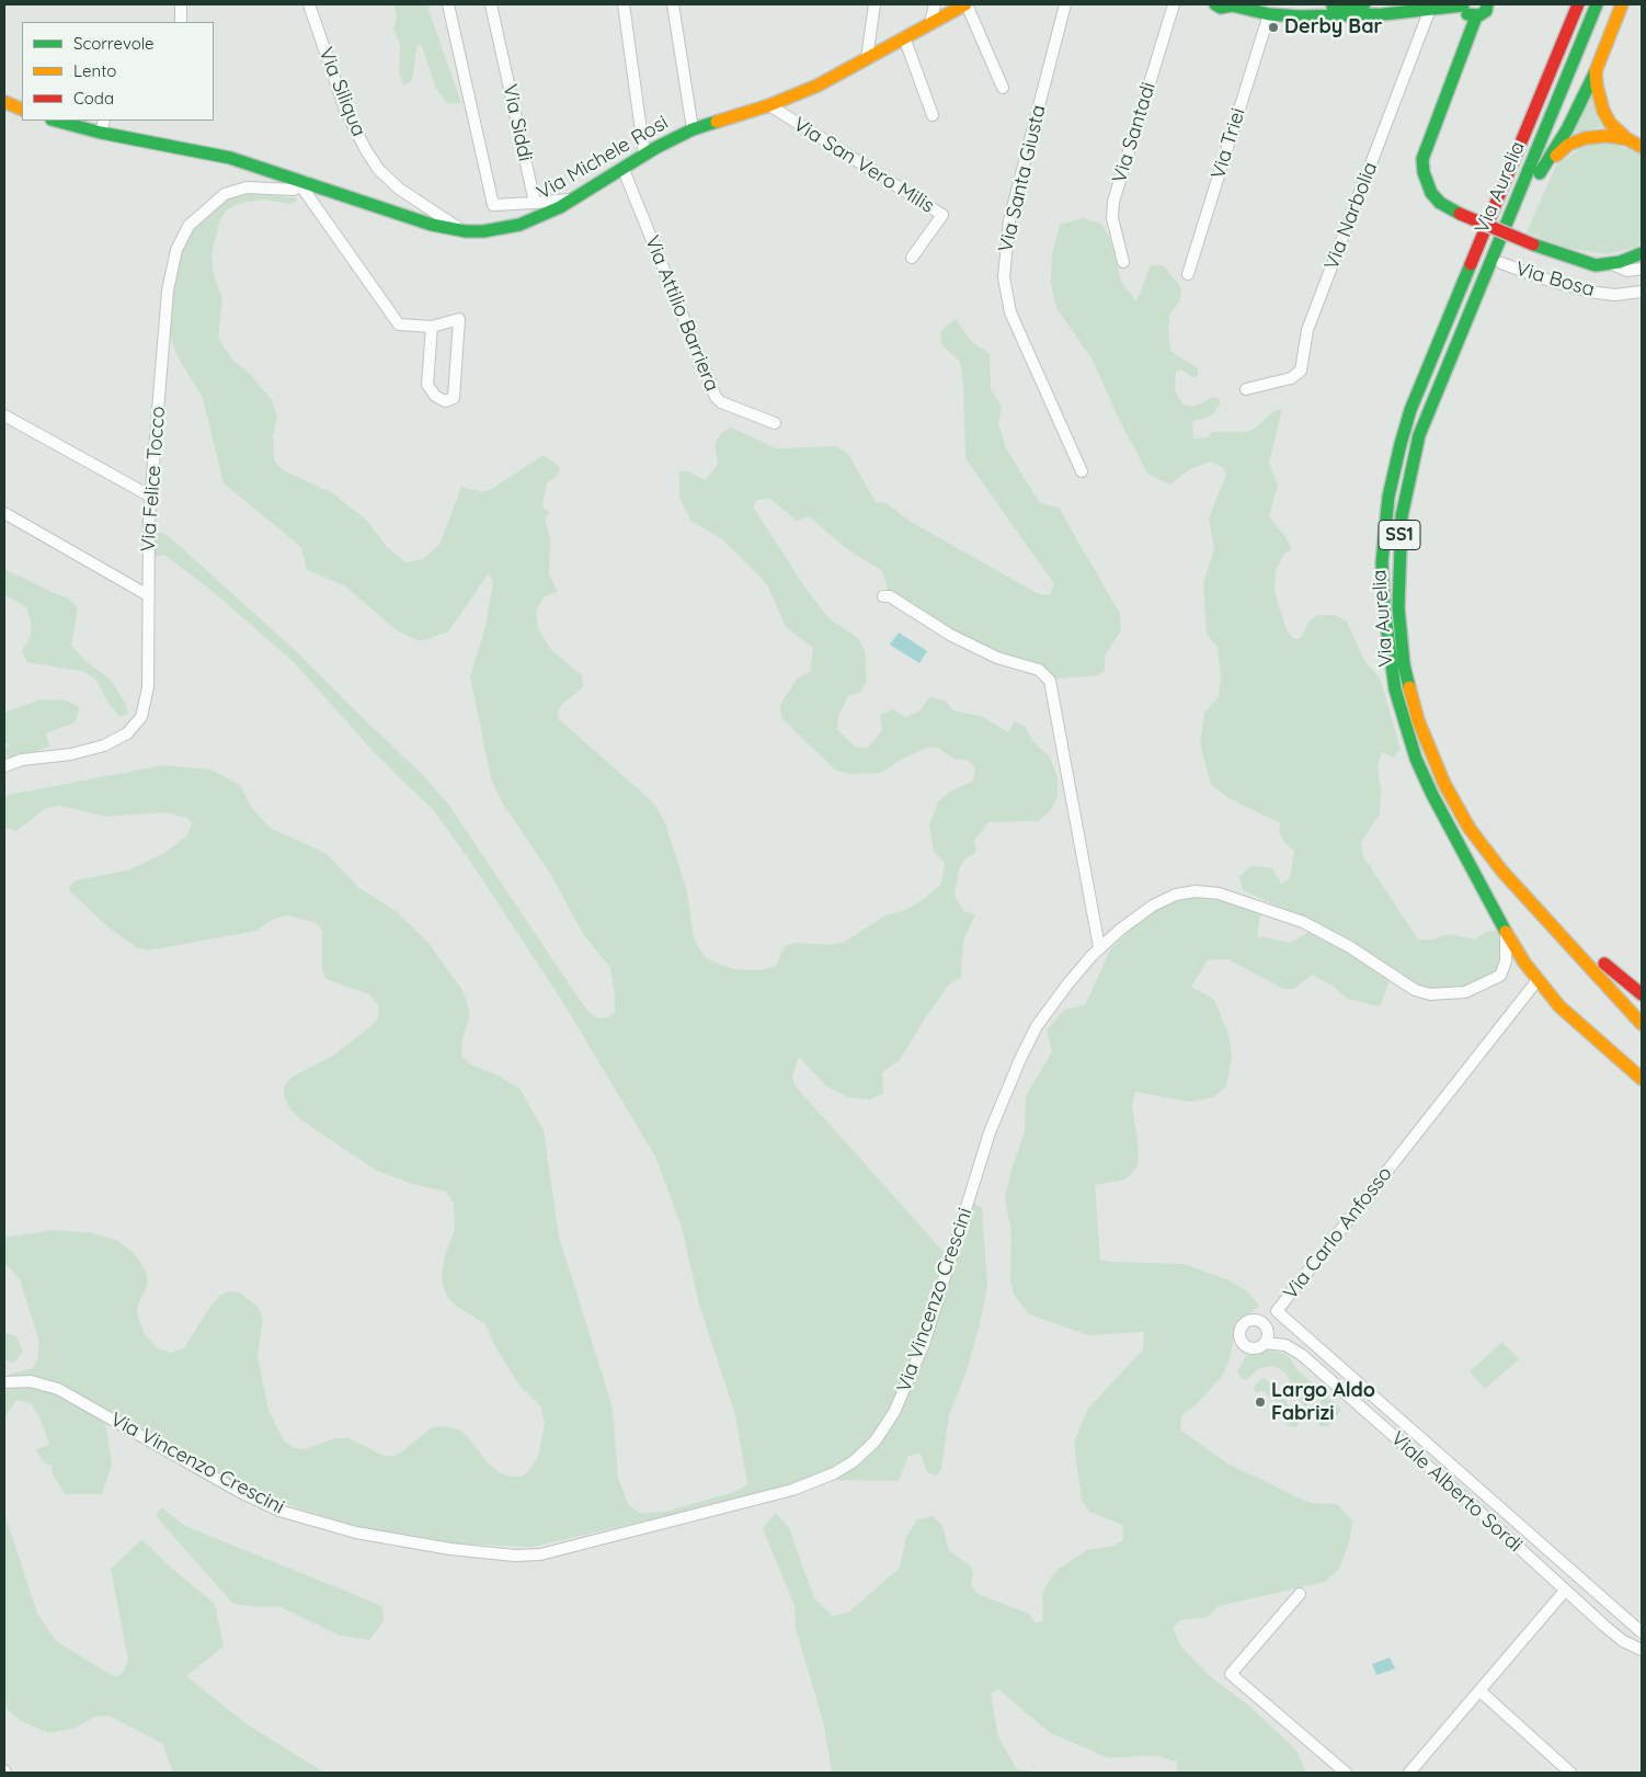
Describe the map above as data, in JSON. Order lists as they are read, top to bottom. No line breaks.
{"streets":{"main road":["Via Michele Rosi","Via Aurelia","SS1"],"street":["Via Siliqua","Via Siddi","Via Santadi","Via Triei","Via San Vero Milis","Via Santa Giusta","Via Narbolia","Via Bosa","Via Attilio Barriera","Via Felice Tocco","Via Carlo Anfosso","Via Vincenzo Crescini","Viale Alberto Sordi"]},"crossings":[["Via Siliqua","Via Michele Rosi"],["Via Michele Rosi","Via San Vero Milis"],["Via Michele Rosi","Via Attilio Barriera"],["Via Michele Rosi","Via Felice Tocco"],["Via Aurelia","Via Bosa"]],"places":["Derby Bar","Largo Aldo Fabrizi"],"legend":["Scorrevole","Lento","Coda"]}
